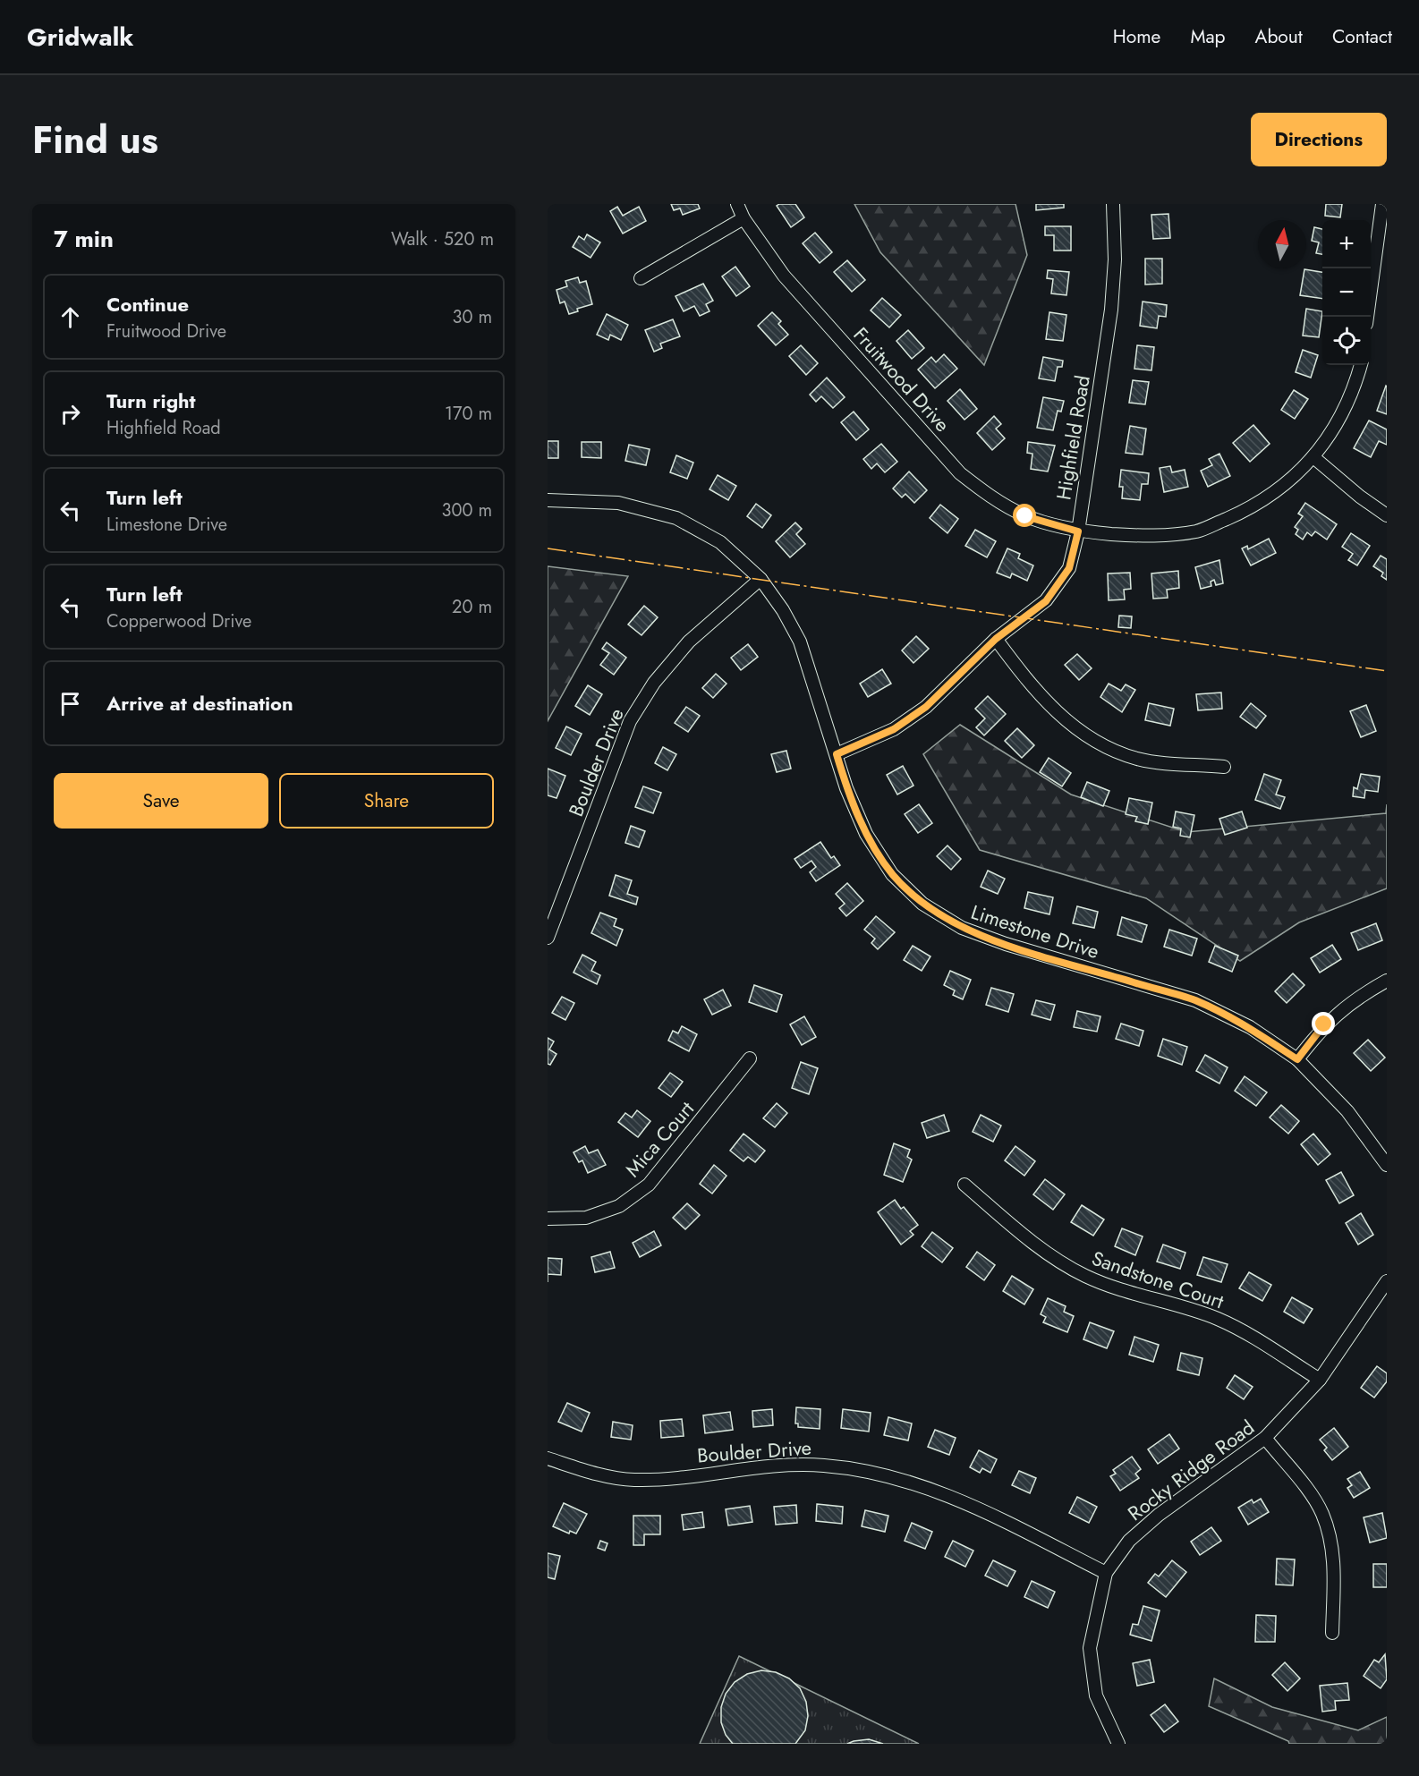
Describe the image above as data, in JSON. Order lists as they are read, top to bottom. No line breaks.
{"streets":{"street":["Fruitwood Drive","Highfield Road","Boulder Drive","Limestone Drive","Mica Court","Sandstone Court","Rocky Ridge Road"]},"crossings":[["Fruitwood Drive","Highfield Road"],["Highfield Road","Limestone Drive"],["Boulder Drive","Limestone Drive"],["Boulder Drive","Rocky Ridge Road"],["Sandstone Court","Rocky Ridge Road"]],"north":"top","page":{"header":"Gridwalk","nav":["Home","Map","About","Contact"],"title":"Find us","buttons":["Directions",["Save","Share"]],"heading":["7 min","Walk · 520 m"],"map_buttons":["+","−"],"list":[["Continue","Fruitwood Drive","30 m"],["Turn right","Highfield Road","170 m"],["Turn left","Limestone Drive","300 m"],["Turn left","Copperwood Drive","20 m"],"Arrive at destination"]}}
